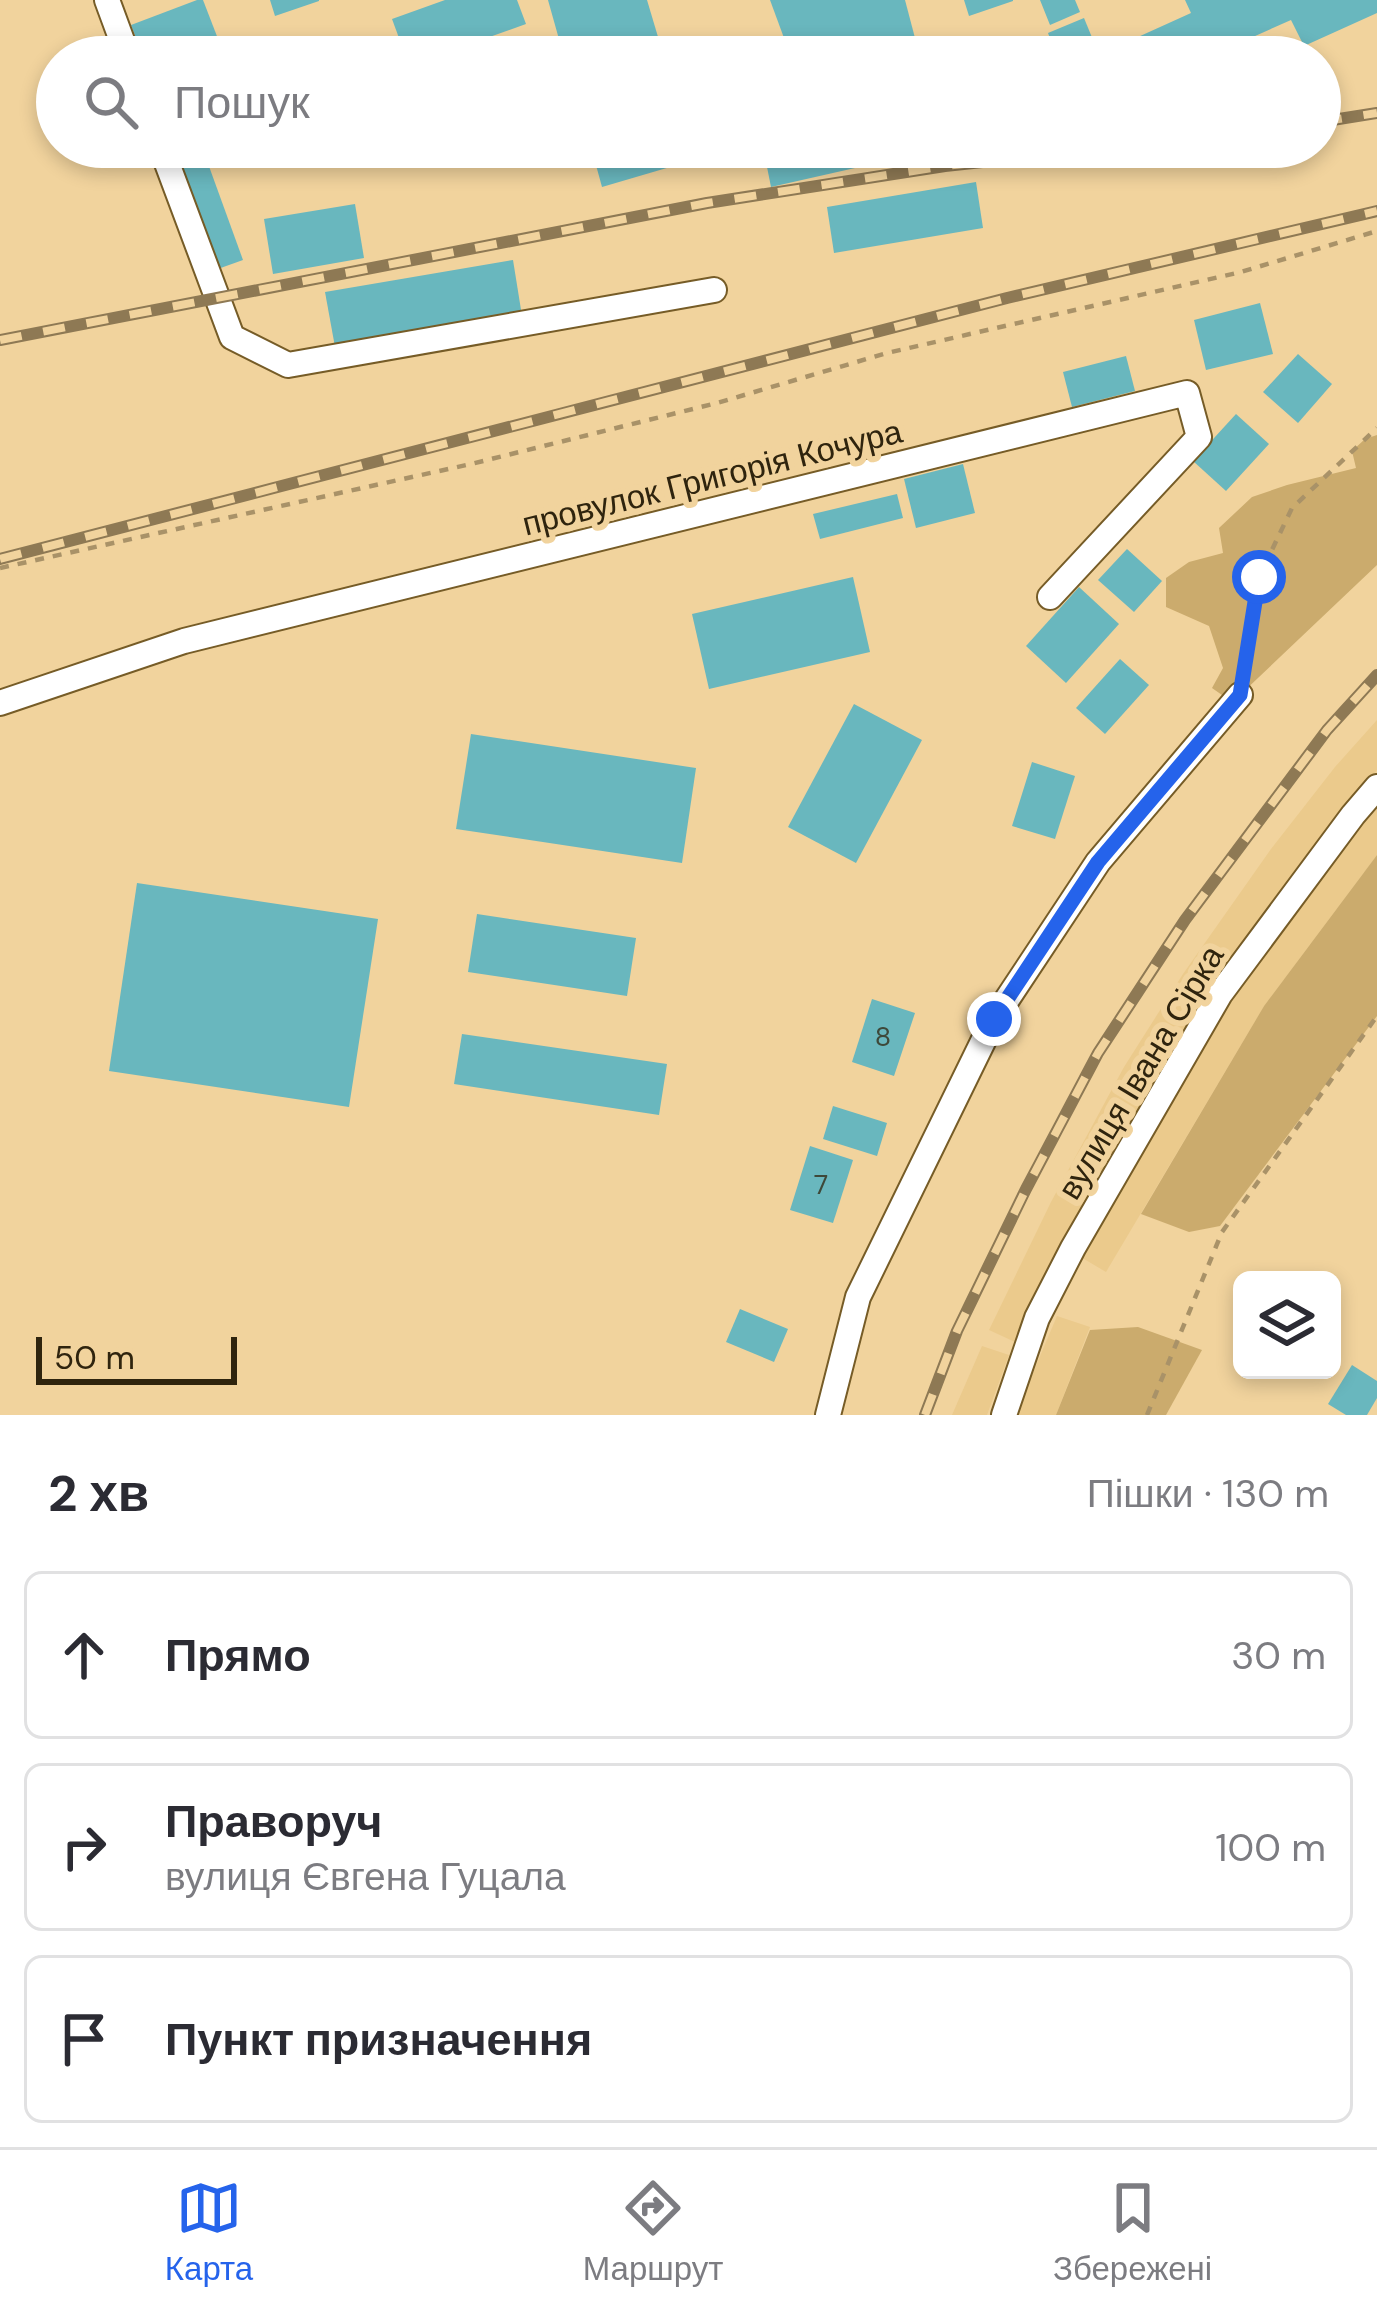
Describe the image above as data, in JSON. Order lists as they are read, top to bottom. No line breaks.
{"streets":{"street":["провулок Григорія Кочура","вулиця Івана Сірка"]},"house_numbers":["8","7"],"scale_bar":"50 m","page":{"search":"Пошук","scale":"50 m","heading":["2 хв","Пішки · 130 m"],"list":[["Прямо","30 m"],["Праворуч","вулиця Євгена Гуцала","100 m"],"Пункт призначення"],"nav":["Карта","Маршрут","Збережені"]}}
